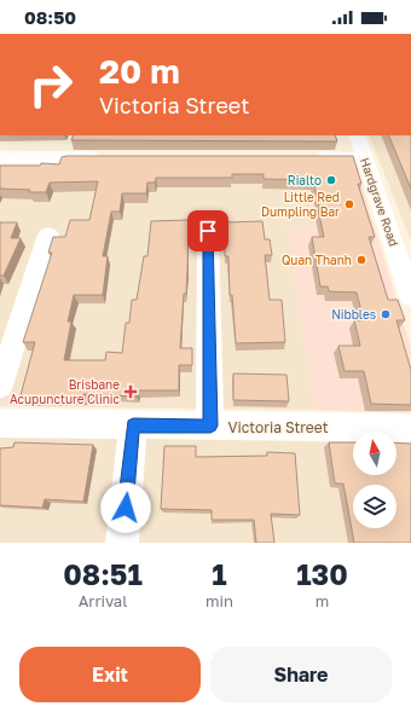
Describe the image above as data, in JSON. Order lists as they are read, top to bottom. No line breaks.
{"streets":{"street":["Hardgrave Road","Victoria Street"]},"places":{"other":["Rialto","Little Red Dumpling Bar","Quan Thanh","Nibbles"],"health":["Brisbane Acupuncture Clinic"]},"north":"top","page":{"status":"08:50","turn":["20 m","Victoria Street"],"eta":["08:51","Arrival","1","min","130","m"],"buttons":["Exit","Share"]}}
